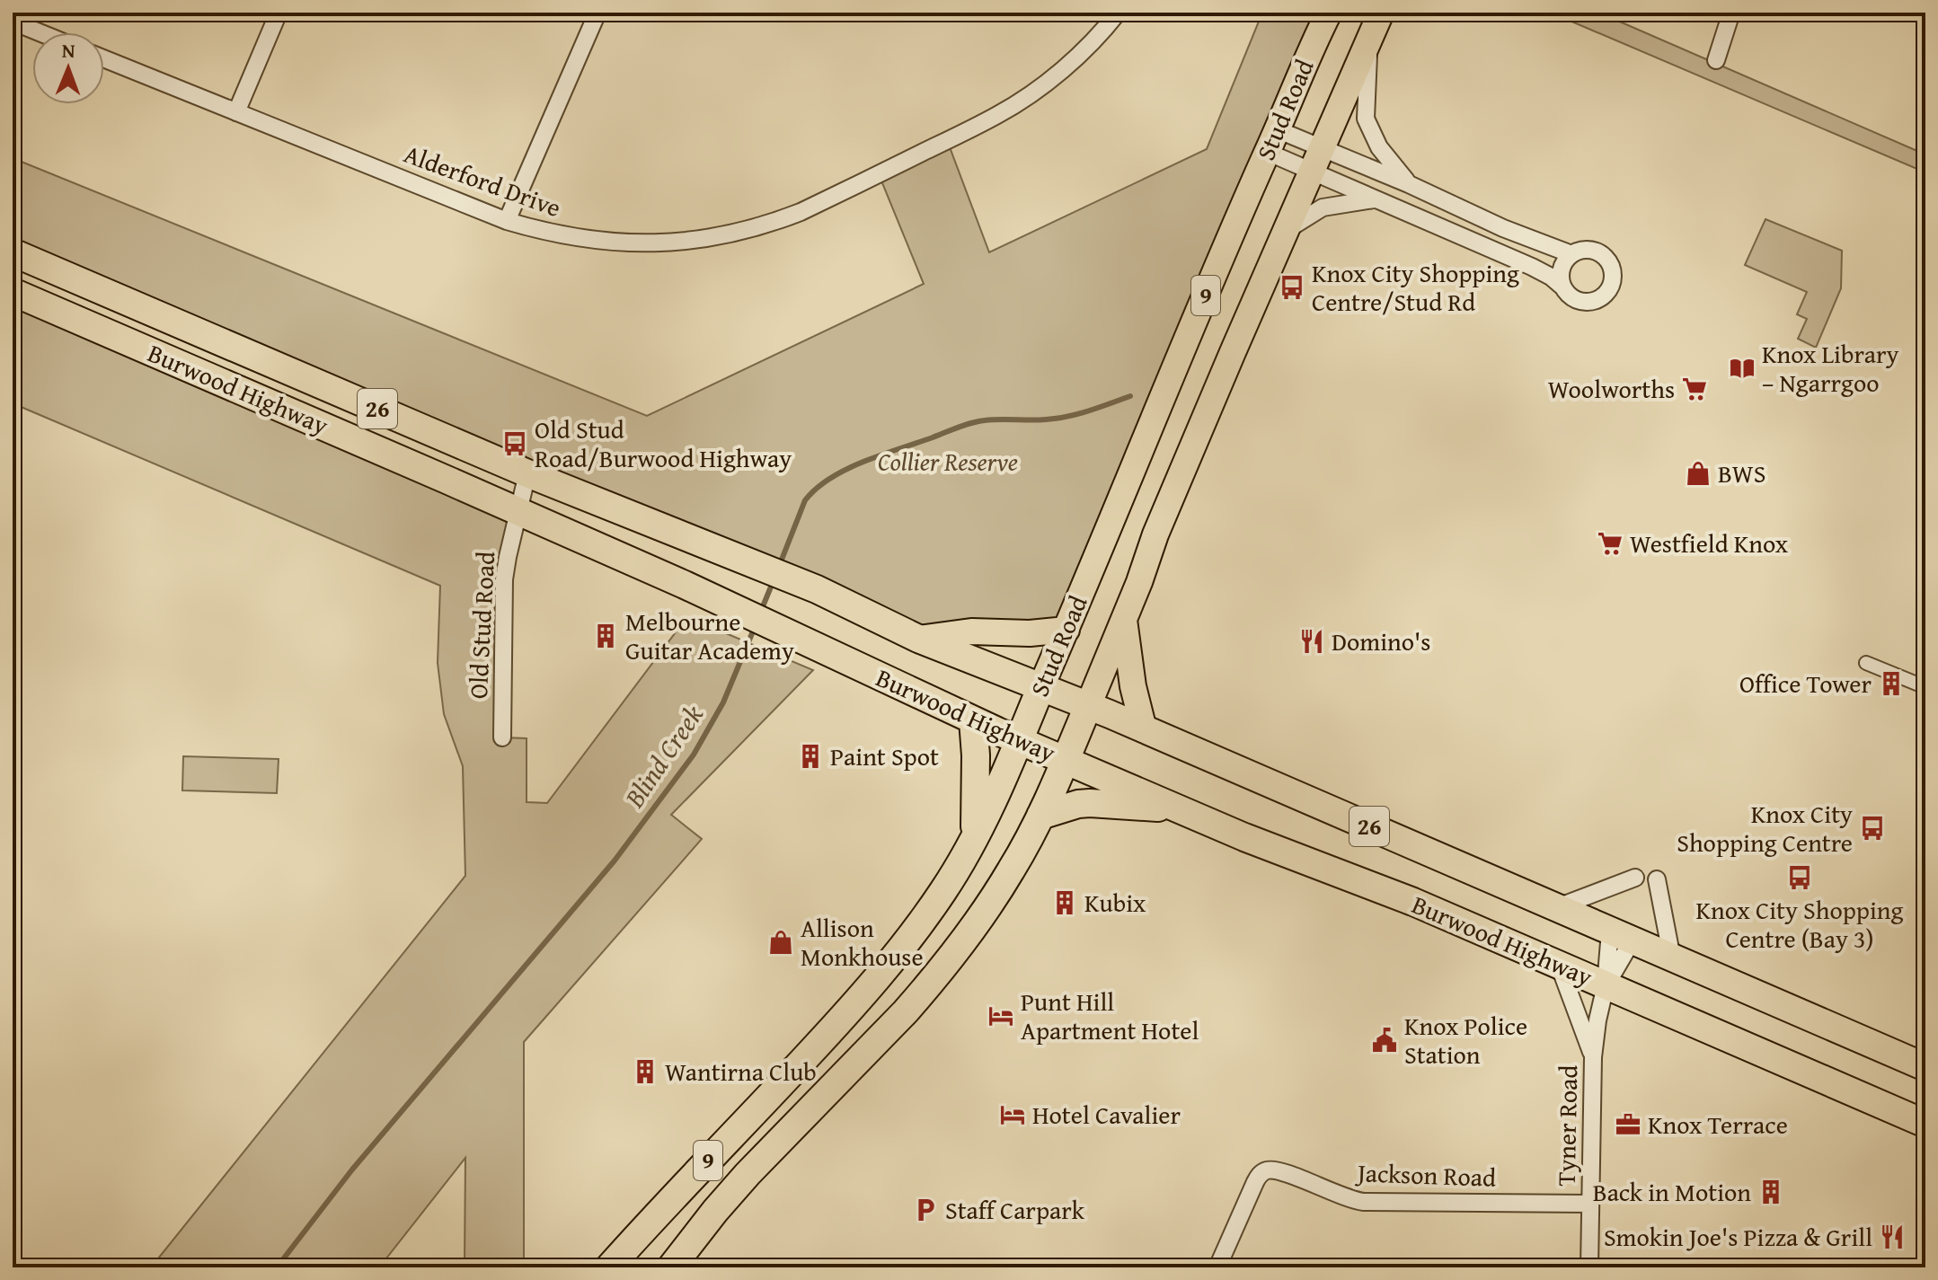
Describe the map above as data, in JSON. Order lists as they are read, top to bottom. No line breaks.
{"streets":{"highway":["Stud Road","9","Burwood Highway","26"],"street":["Alderford Drive","Old Stud Road","Tyner Road","Jackson Road"]},"crossings":[["Stud Road","Burwood Highway"],["Burwood Highway","Old Stud Road"],["Burwood Highway","Tyner Road"],["Tyner Road","Jackson Road"]],"water":["Blind Creek"],"parks":["Collier Reserve"],"places":{"bus stop":["Knox City Shopping Centre/Stud Rd","Old Stud Road/Burwood Highway","Knox City Shopping Centre","Knox City Shopping Centre (Bay 3)"],"library":["Knox Library – Ngarrgoo"],"supermarket":["Woolworths","Westfield Knox"],"shop":["BWS","Allison Monkhouse"],"building":["Melbourne Guitar Academy","Office Tower","Paint Spot","Kubix","Wantirna Club","Back in Motion"],"restaurant":["Domino's","Smokin Joe's Pizza & Grill"],"hotel":["Punt Hill Apartment Hotel","Hotel Cavalier"],"public building":["Knox Police Station"],"office":["Knox Terrace"],"parking":["Staff Carpark"]},"north":"top"}
